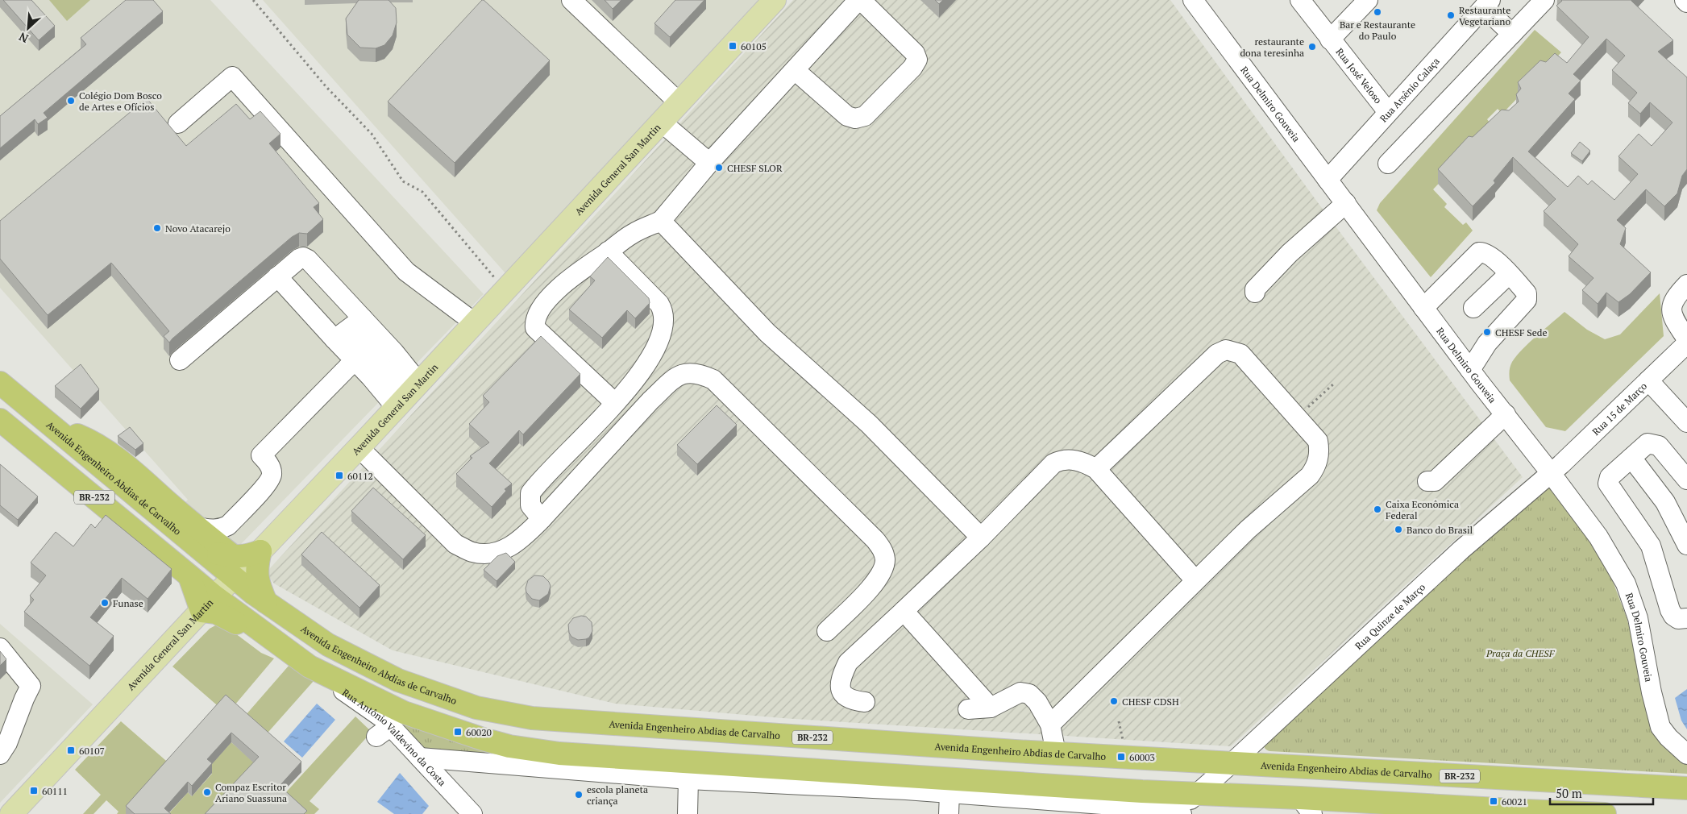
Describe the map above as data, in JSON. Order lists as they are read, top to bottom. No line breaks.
{"streets":{"highway":["Avenida Engenheiro Abdias de Carvalho","BR-232"],"main road":["Avenida General San Martin"],"street":["Rua José Veloso","Rua Arsênio Calaça","Rua Delmiro Gouveia","Rua 15 de Março","Rua Quinze de Março","Rua Antônio Valdevino da Costa"]},"crossings":[["Rua José Veloso","Rua Arsênio Calaça"],["Rua Arsênio Calaça","Rua Delmiro Gouveia"],["Rua Delmiro Gouveia","Rua 15 de Março"],["Rua Delmiro Gouveia","Rua Quinze de Março"],["Avenida General San Martin","Avenida Engenheiro Abdias de Carvalho"],["Avenida General San Martin","BR-232"],["Rua 15 de Março","Rua Quinze de Março"],["Avenida Engenheiro Abdias de Carvalho","Rua Quinze de Março"],["BR-232","Rua Quinze de Março"],["BR-232","Rua Antônio Valdevino da Costa"]],"parks":["Praça da CHESF"],"places":{"other":["Bar e Restaurante do Paulo","Restaurante Vegetariano","restaurante dona teresinha","Colégio Dom Bosco de Artes e Ofícios","CHESF SLOR","Novo Atacarejo","CHESF Sede","Caixa Econômica Federal","Banco do Brasil","Funase","CHESF CDSH","Compaz Escritor Ariano Suassuna","escola planeta criança"],"transit":["60105","60112","60020","60107","60003","60111","60021"]},"scale_bar":"50 m","north":"bottom left"}
